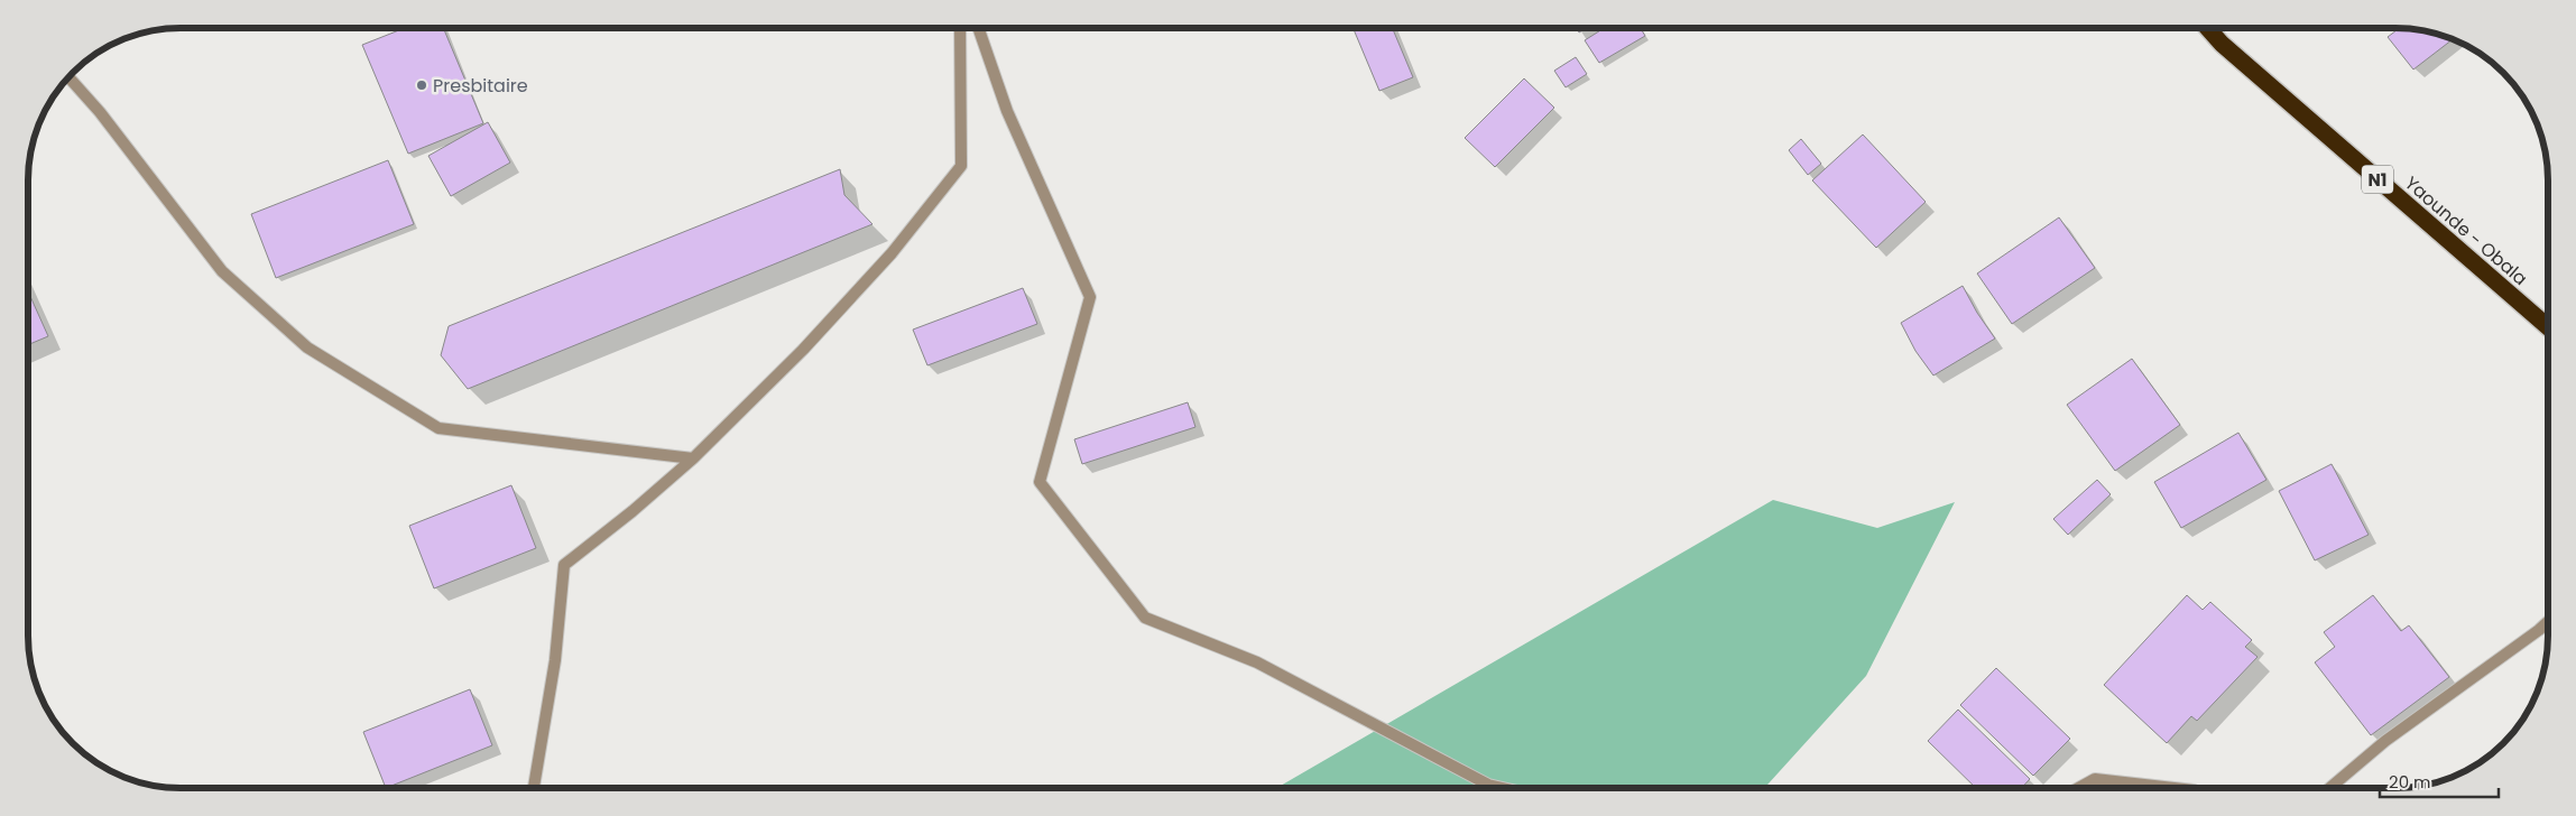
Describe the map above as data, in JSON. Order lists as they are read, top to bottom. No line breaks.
{"streets":{"highway":["N1","Yaounde - Obala"]},"places":["Presbitaire"],"scale_bar":"20 m"}
